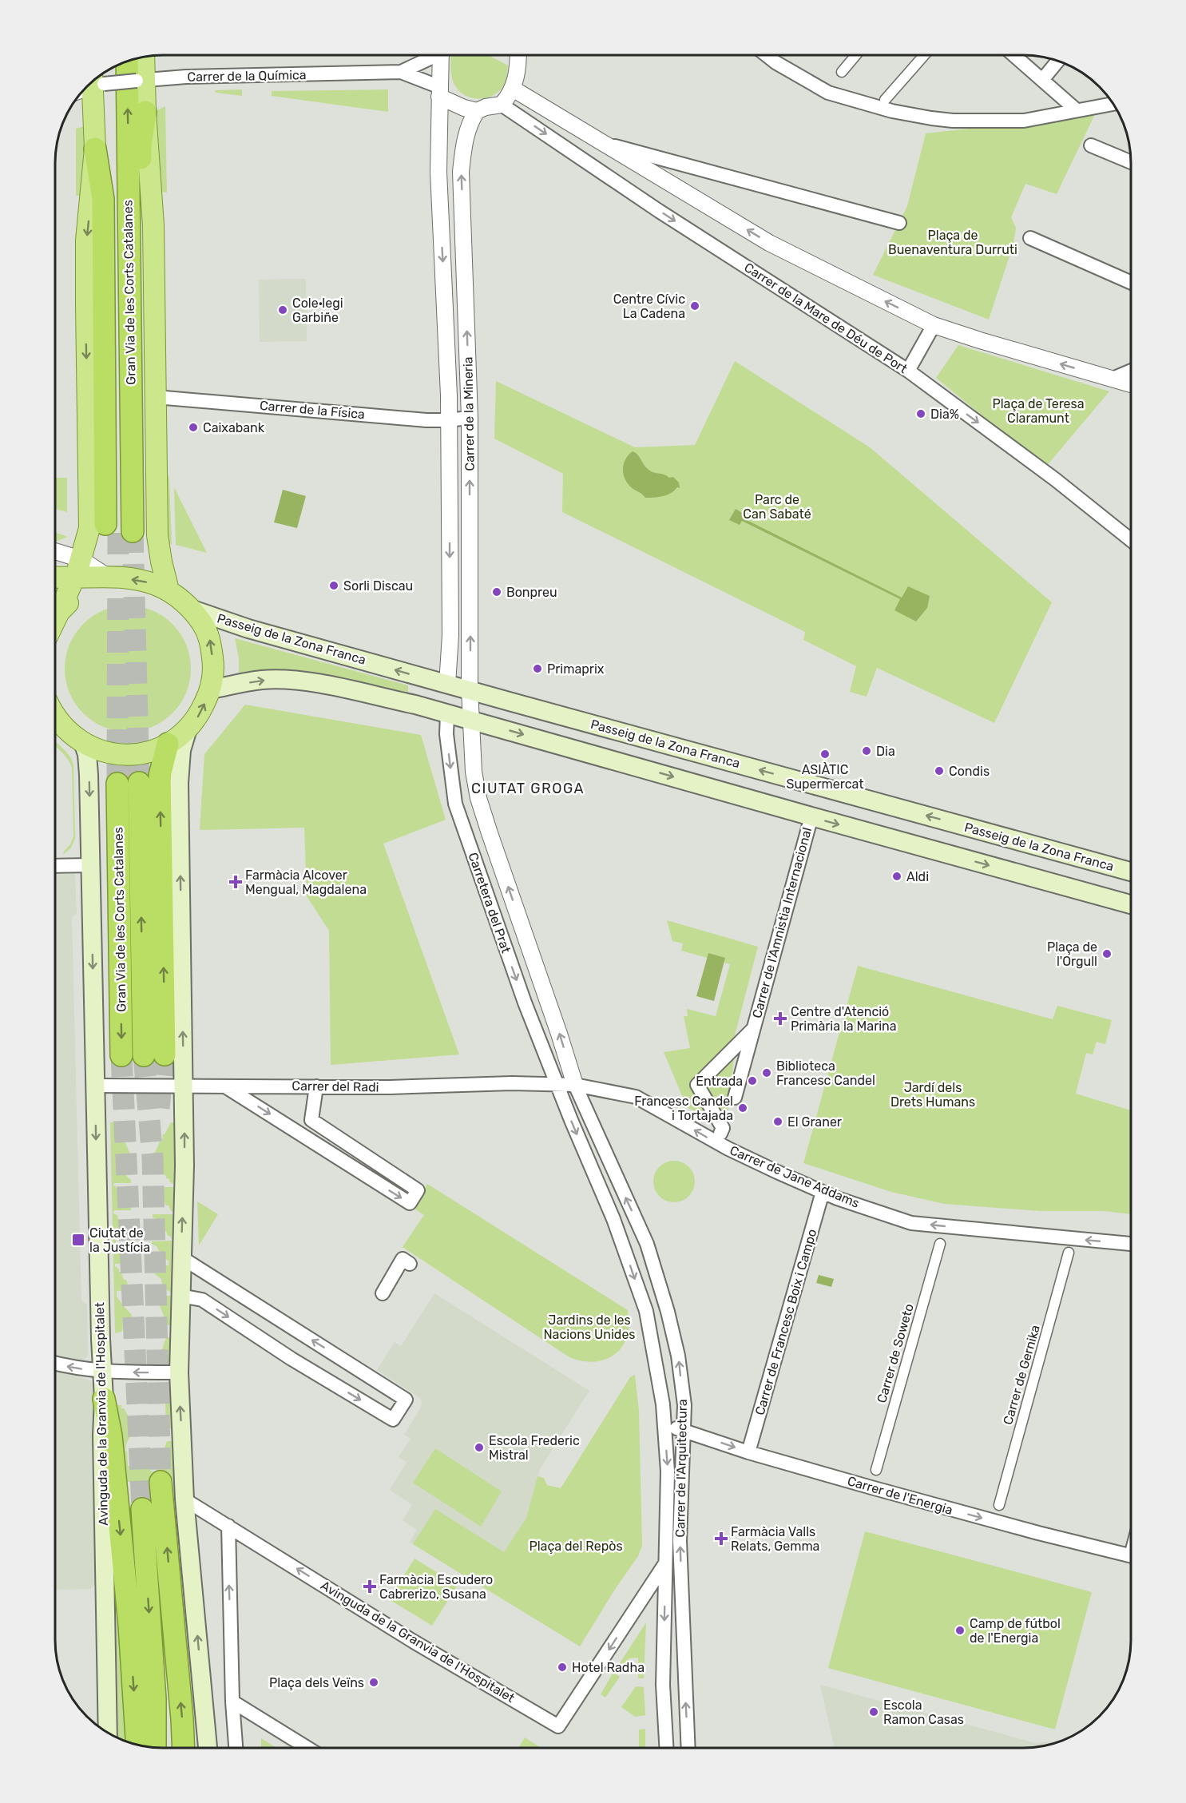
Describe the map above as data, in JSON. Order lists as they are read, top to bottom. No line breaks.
{"streets":{"highway":["Gran Via de les Corts Catalanes"],"main road":["Passeig de la Zona Franca","Avinguda de la Granvia de l'Hospitalet"],"street":["Carrer de la Química","Carrer de la Mare de Déu de Port","Carrer de la Física","Carrer de la Mineria","Carretera del Prat","Carrer de l'Amnistia Internacional","Carrer del Radi","Carrer de Jane Addams","Carrer de Francesc Boix i Campo","Carrer de Soweto","Carrer de Gernika","Carrer de l'Arquitectura","Carrer de l'Energia"]},"crossings":[["Carrer de la Química","Carrer de la Mineria"],["Carrer de la Física","Carrer de la Mineria"],["Carrer de la Mineria","Passeig de la Zona Franca"],["Carrer de la Mineria","Carretera del Prat"],["Carretera del Prat","Carrer del Radi"],["Carretera del Prat","Carrer de Jane Addams"],["Carretera del Prat","Carrer de l'Arquitectura"],["Carrer del Radi","Carrer de Jane Addams"],["Carrer del Radi","Avinguda de la Granvia de l'Hospitalet"],["Carrer del Radi","Carrer de l'Arquitectura"],["Carrer de Jane Addams","Carrer de Francesc Boix i Campo"],["Carrer de Jane Addams","Carrer de l'Arquitectura"],["Carrer de Francesc Boix i Campo","Carrer de l'Energia"],["Avinguda de la Granvia de l'Hospitalet","Carrer de l'Arquitectura"],["Carrer de l'Arquitectura","Carrer de l'Energia"]],"one_way":["Carrer de Jane Addams","Carrer de l'Energia"],"districts":["CIUTAT GROGA"],"parks":["Plaça de Buenaventura Durruti","Plaça de Teresa Claramunt","Parc de Can Sabaté","Jardí dels Drets Humans","Jardins de les Nacions Unides","Plaça del Repòs"],"places":{"other":["Centre Cívic La Cadena","Cole·legi Garbiñe","Dia%","Caixabank","Sorli Discau","Bonpreu","Primaprix","Dia","ASIÀTIC Supermercat","Condis","Aldi","Plaça de l'Orgull","Biblioteca Francesc Candel","Entrada","Francesc Candel i Tortajada","El Graner","Escola Frederic Mistral","Camp de fútbol de l'Energia","Hotel Radha","Plaça dels Veïns","Escola Ramon Casas"],"health":["Farmàcia Alcover Mengual, Magdalena","Centre d'Atenció Primària la Marina","Farmàcia Valls Relats, Gemma","Farmàcia Escudero Cabrerizo, Susana"],"transit":["Ciutat de la Justícia"]}}
